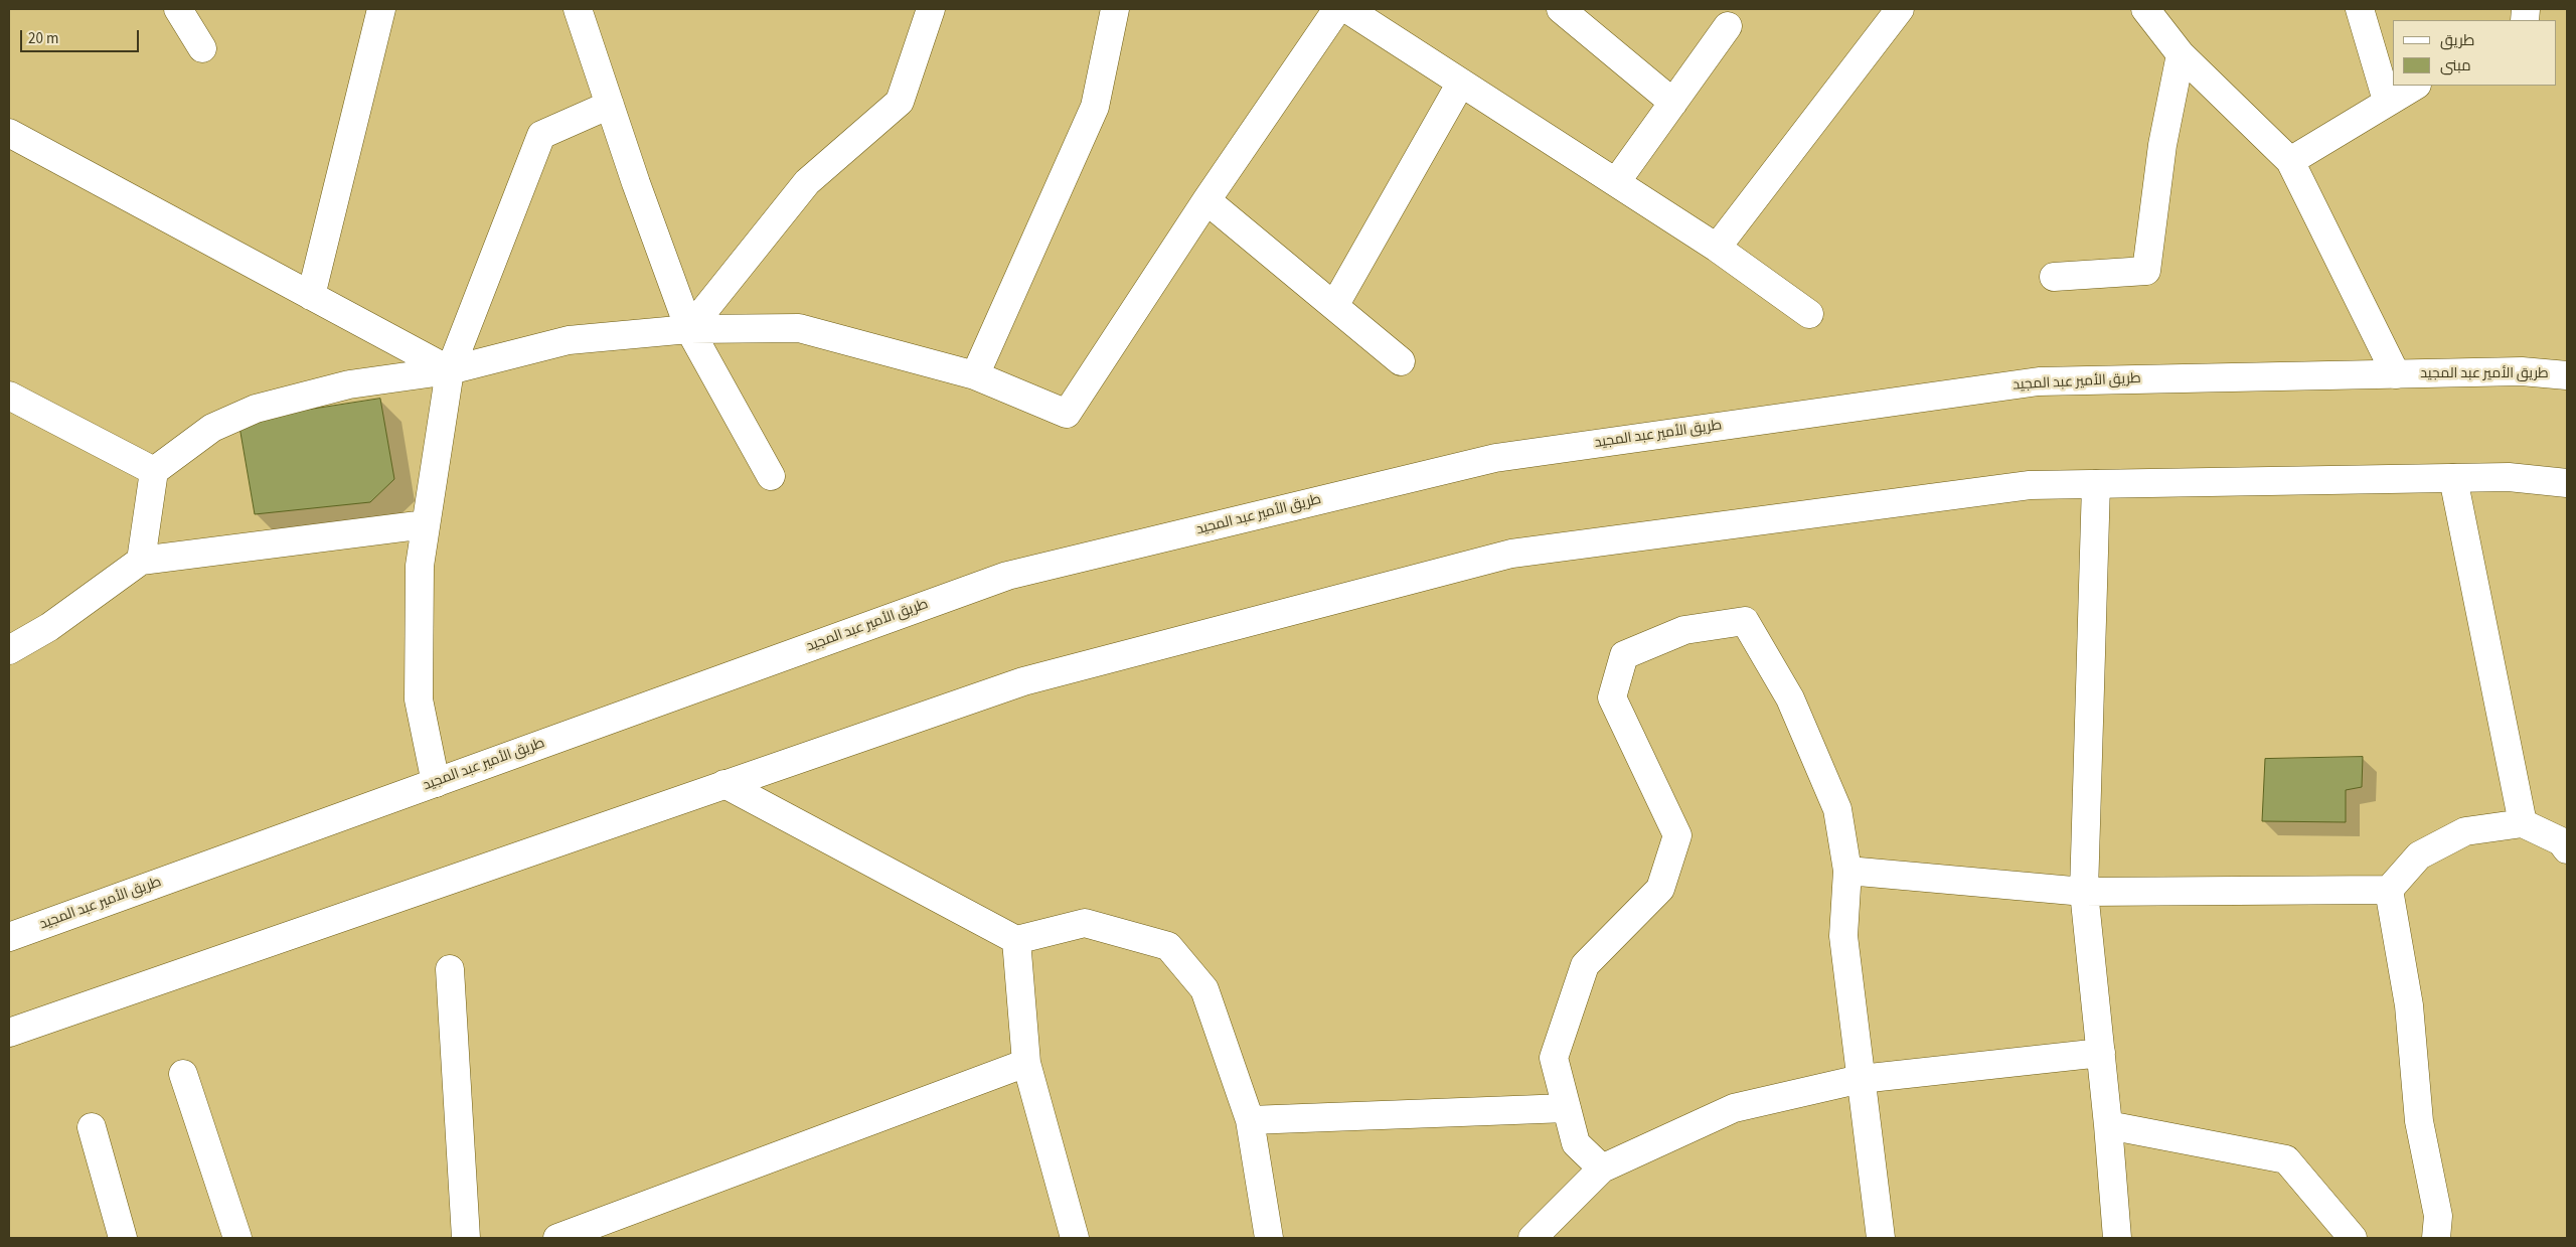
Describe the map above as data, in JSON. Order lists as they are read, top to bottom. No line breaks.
{"streets":{"street":["طريق الأمير عبد المجيد"]},"legend":["طريق","مبنى"],"scale_bar":"20 m"}
